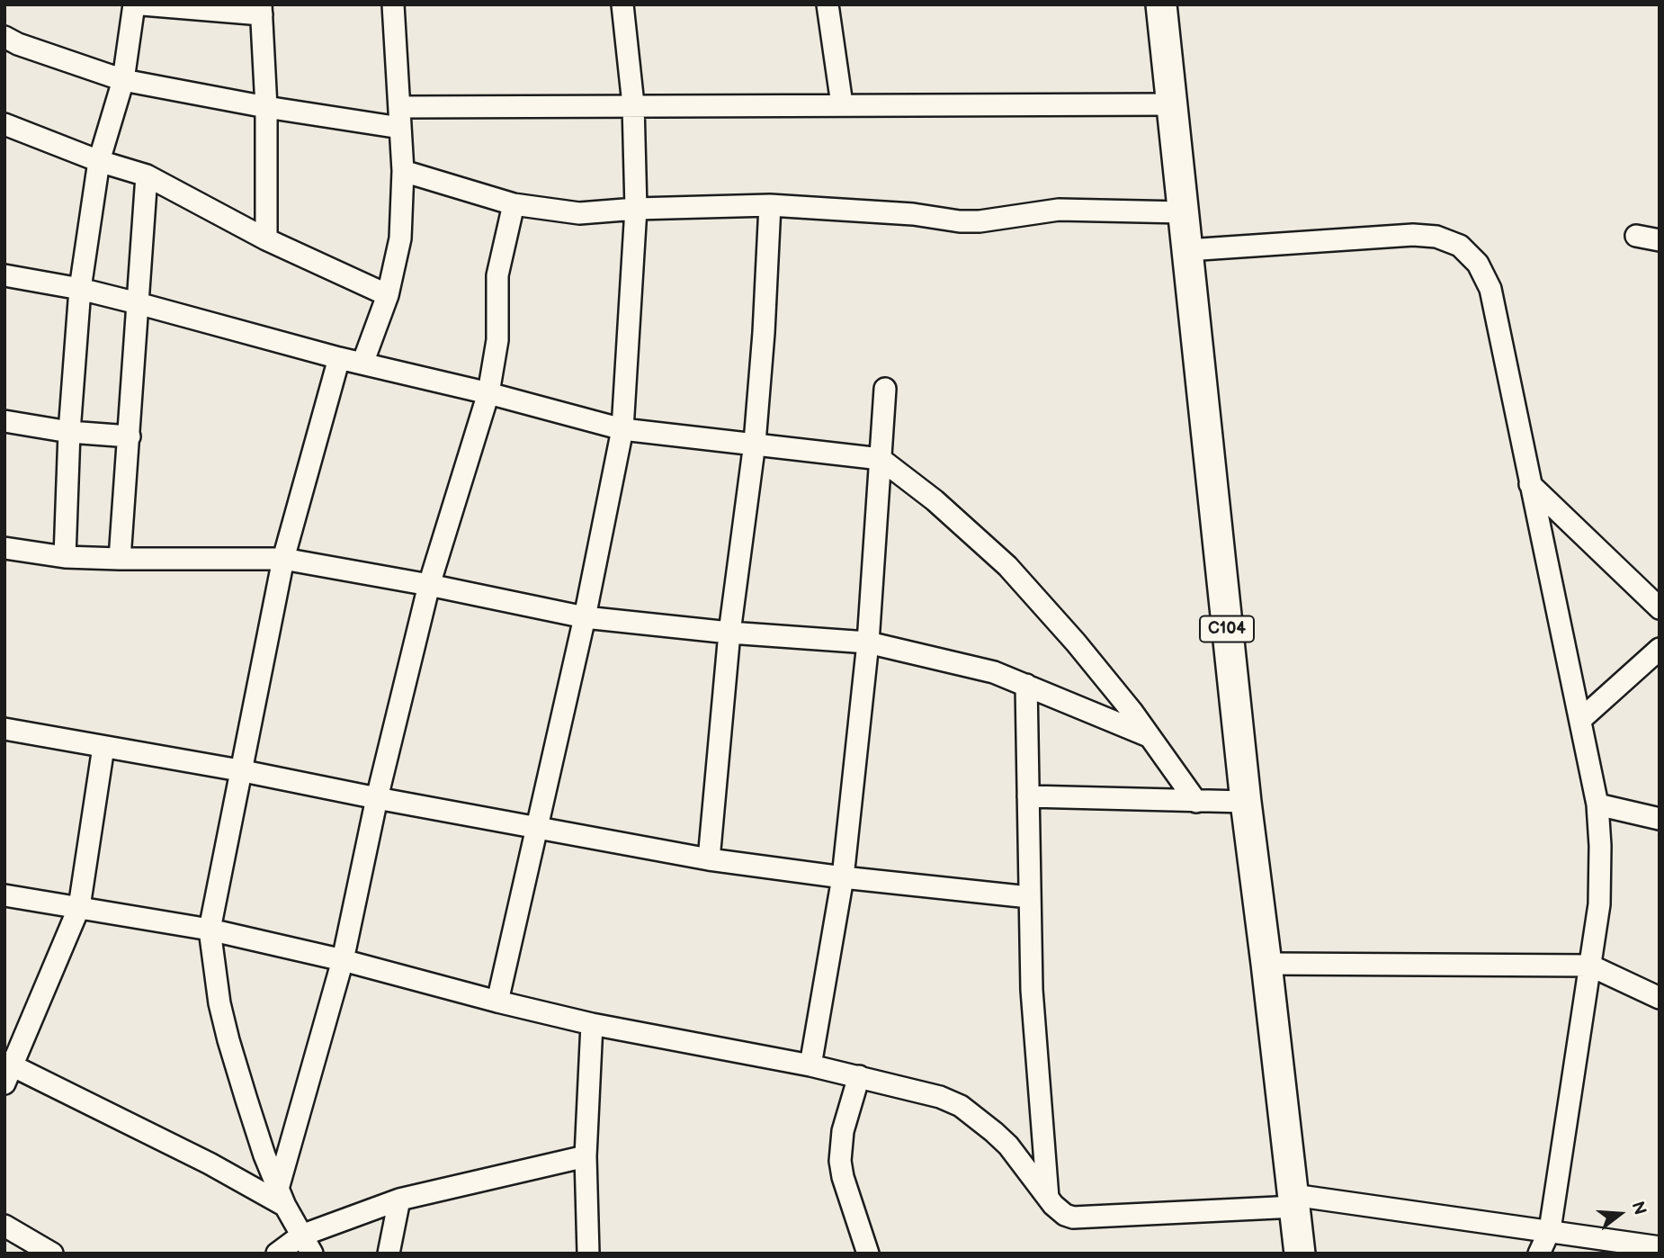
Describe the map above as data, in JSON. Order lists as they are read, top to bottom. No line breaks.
{"streets":{"highway":["C104"]},"north":"right"}
